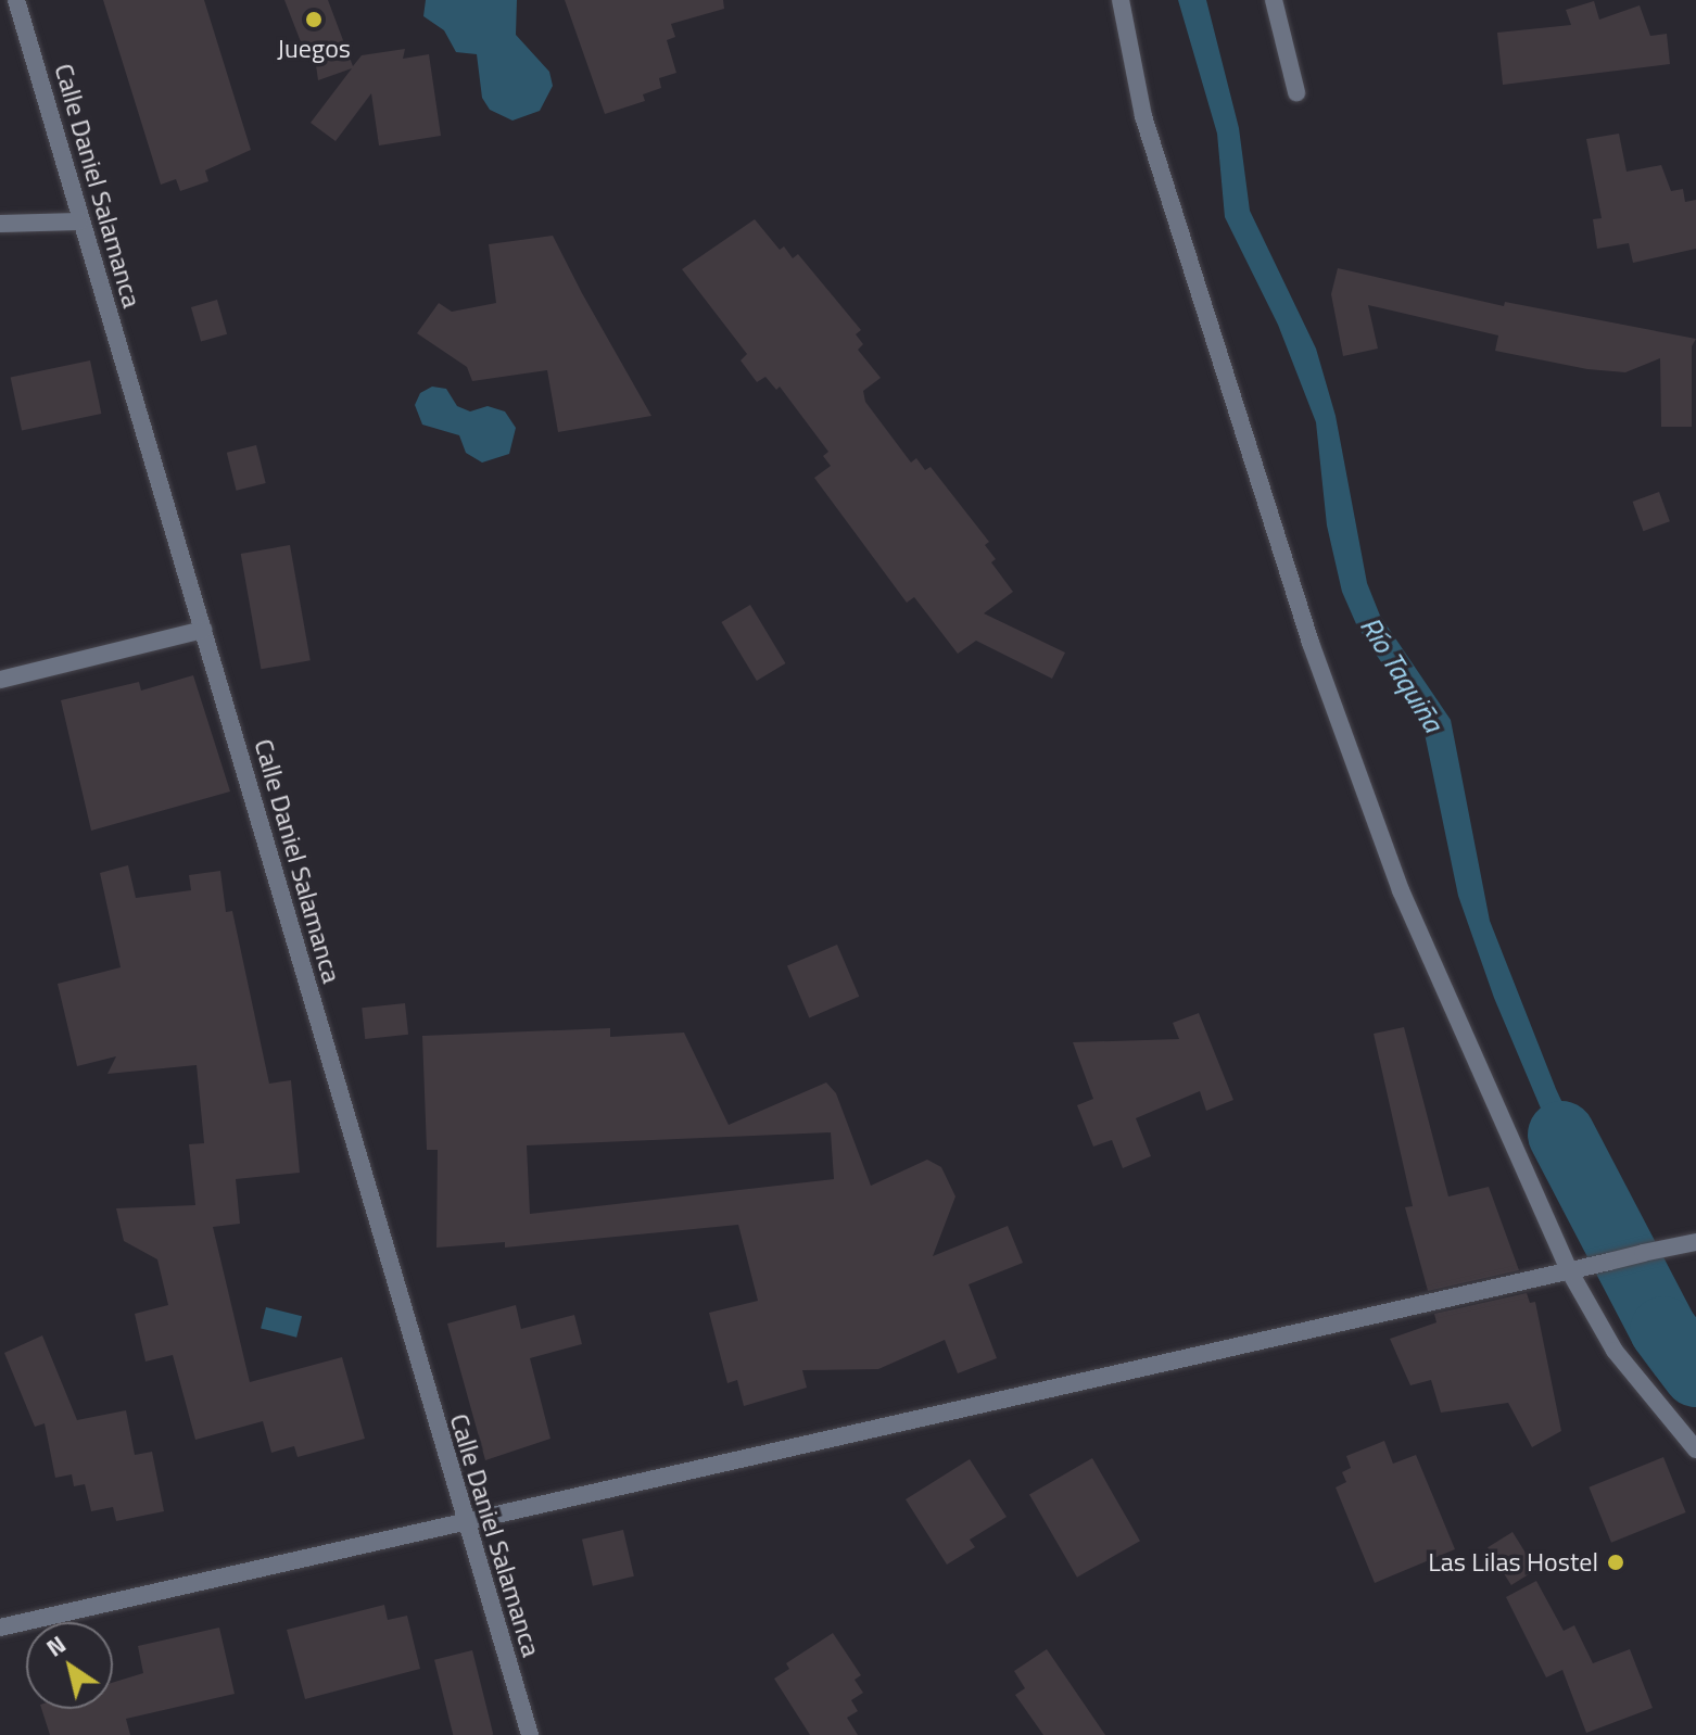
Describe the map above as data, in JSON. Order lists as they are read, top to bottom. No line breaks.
{"streets":{"street":["Calle Daniel Salamanca"]},"water":["Río Taquiña"],"places":["Juegos","Las Lilas Hostel"],"north":"top left"}
